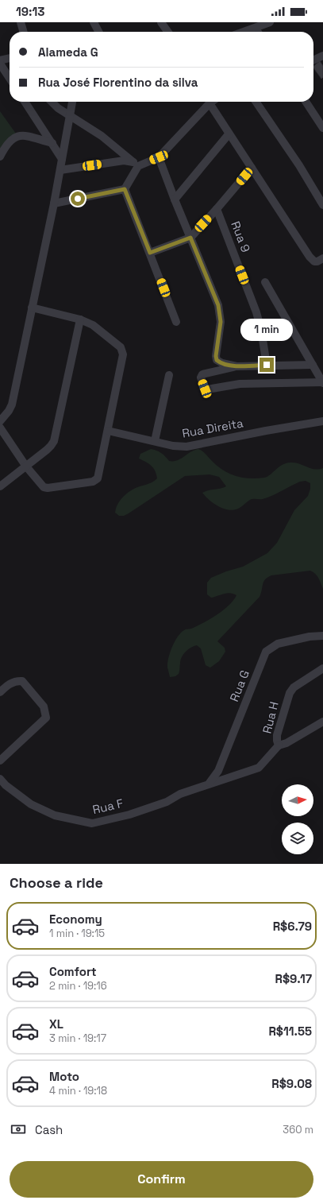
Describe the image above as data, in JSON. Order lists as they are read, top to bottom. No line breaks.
{"streets":{"street":["Rua 9","Rua Direita","Rua G","Rua H","Rua F"]},"crossings":[["Rua G","Rua H"],["Rua G","Rua F"],["Rua H","Rua F"]],"north":"right","page":{"status":"19:13","banner":["Alameda G","Rua José Florentino da silva"],"bubble":"1 min","heading":"Choose a ride","list":[{"name":"Economy","note":"1 min · 19:15","value":"R$6.79"},{"name":"Comfort","note":"2 min · 19:16","value":"R$9.17"},{"name":"XL","note":"3 min · 19:17","value":"R$11.55"},{"name":"Moto","note":"4 min · 19:18","value":"R$9.08"}],"pay":["Cash","360 m"],"buttons":"Confirm"}}
